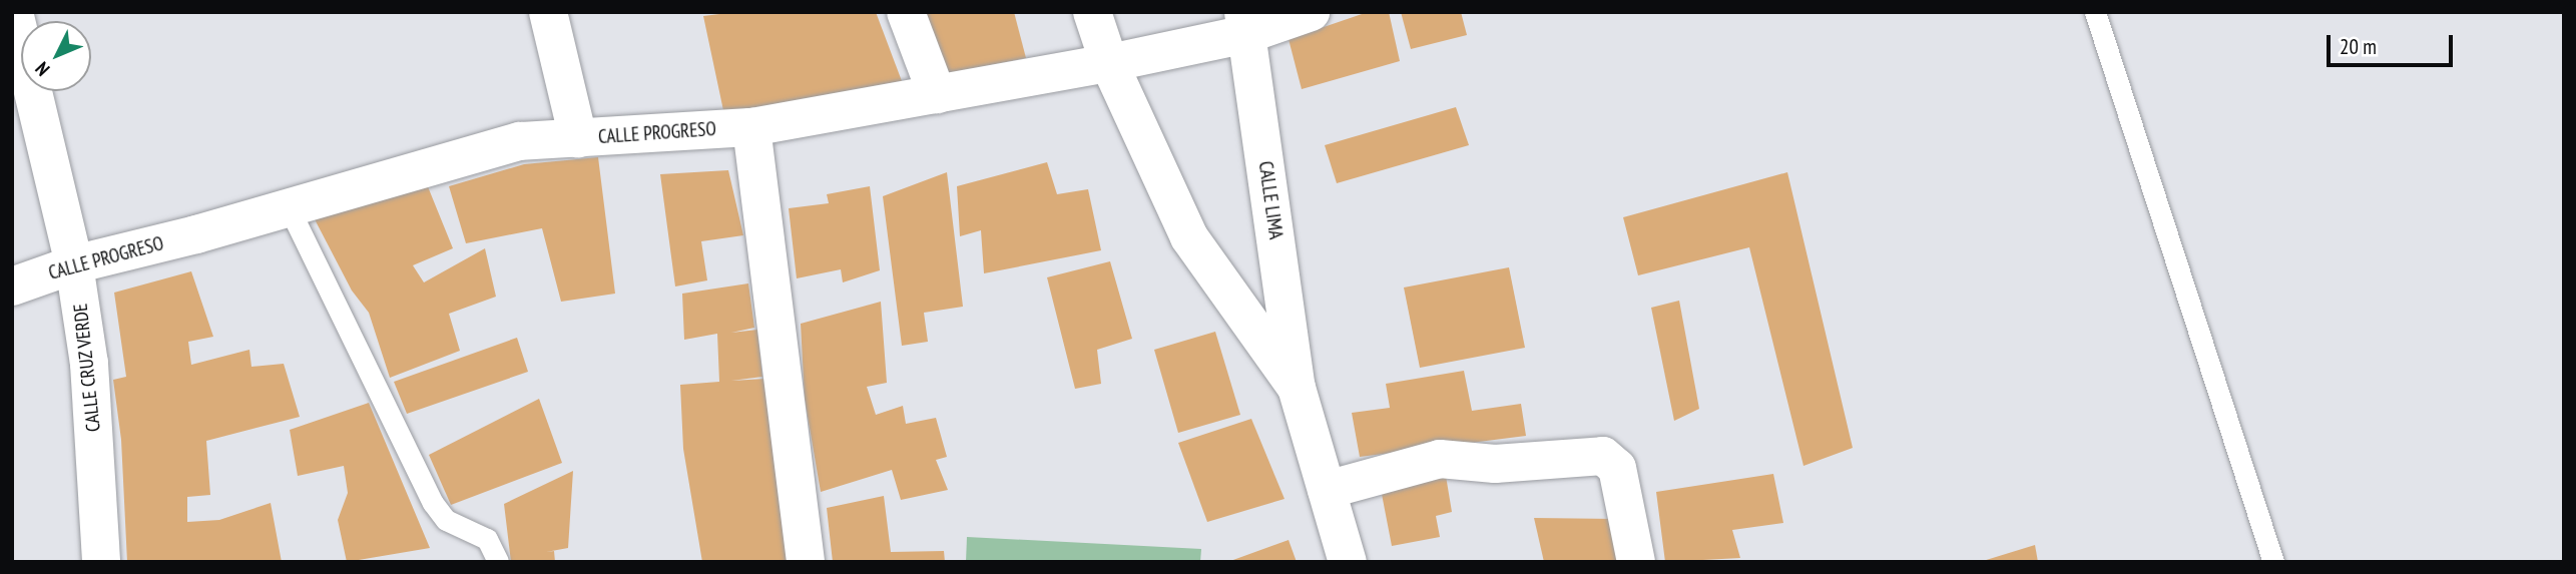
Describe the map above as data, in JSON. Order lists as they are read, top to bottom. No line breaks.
{"streets":{"street":["CALLE PROGRESO","CALLE LIMA","CALLE CRUZ VERDE"]},"crossings":[["CALLE PROGRESO","CALLE LIMA"],["CALLE PROGRESO","CALLE CRUZ VERDE"]],"scale_bar":"20 m","north":"bottom left"}
